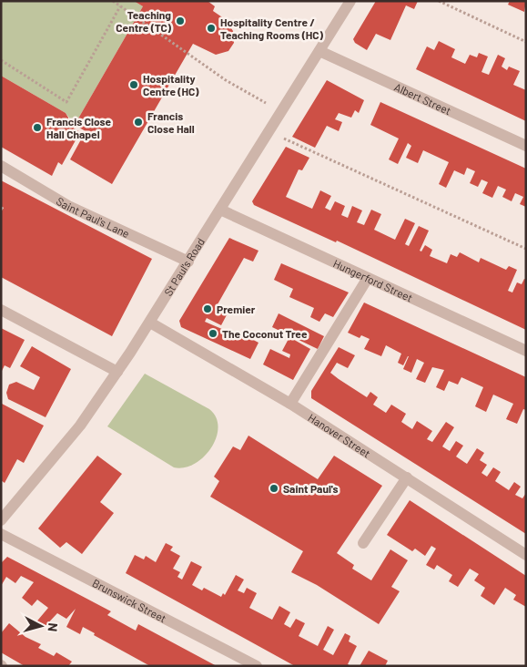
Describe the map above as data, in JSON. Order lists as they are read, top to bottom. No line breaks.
{"streets":{"street":["Albert Street","Saint Paul's Lane","St Paul's Road","Hungerford Street","Hanover Street","Brunswick Street"]},"crossings":[["Albert Street","St Paul's Road"],["Saint Paul's Lane","St Paul's Road"],["St Paul's Road","Hungerford Street"],["St Paul's Road","Hanover Street"]],"places":["Teaching Centre (TC)","Hospitality Centre / Teaching Rooms (HC)","Hospitality Centre (HC)","Francis Close Hall","Francis Close Hall Chapel","Premier","The Coconut Tree","Saint Paul's"],"north":"right"}
